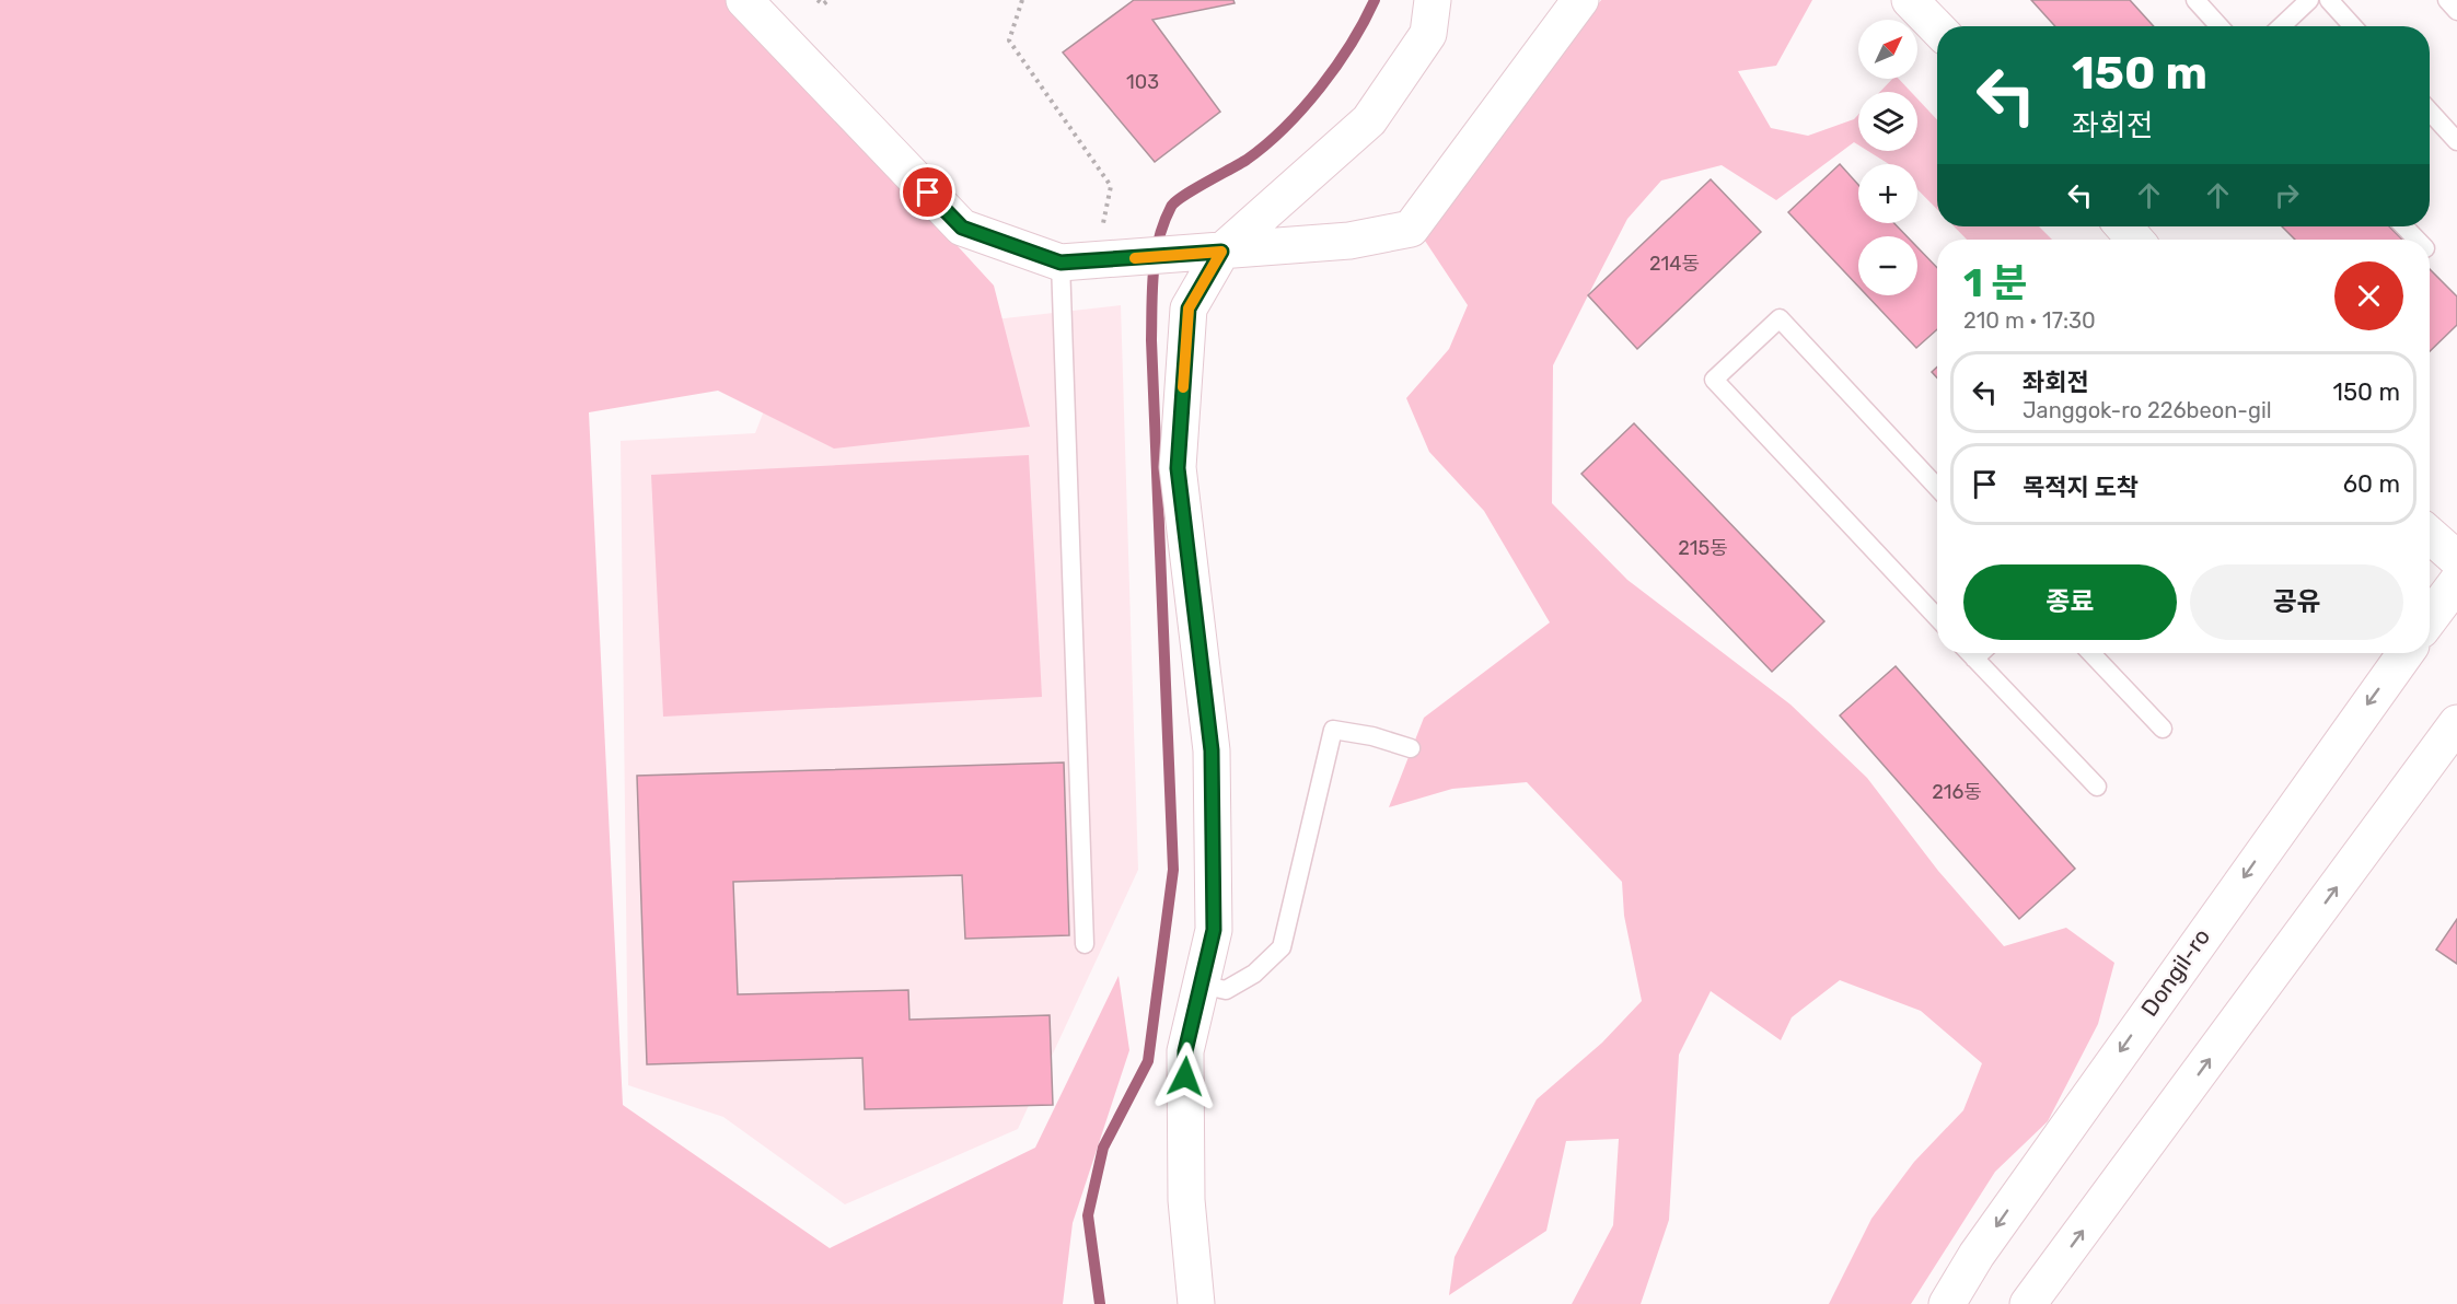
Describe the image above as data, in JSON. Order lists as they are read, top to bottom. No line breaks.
{"streets":{"street":["Dongil-ro"]},"house_numbers":["103","214동","215동","216동"],"north":"top right","page":{"map_buttons":["+","−"],"turn":["150 m","좌회전"],"heading":["1 분","210 m · 17:30"],"list":[{"name":"좌회전","note":"Janggok-ro 226beon-gil","value":"150 m"},{"name":"목적지 도착","value":"60 m"}],"buttons":["종료","공유"]}}
